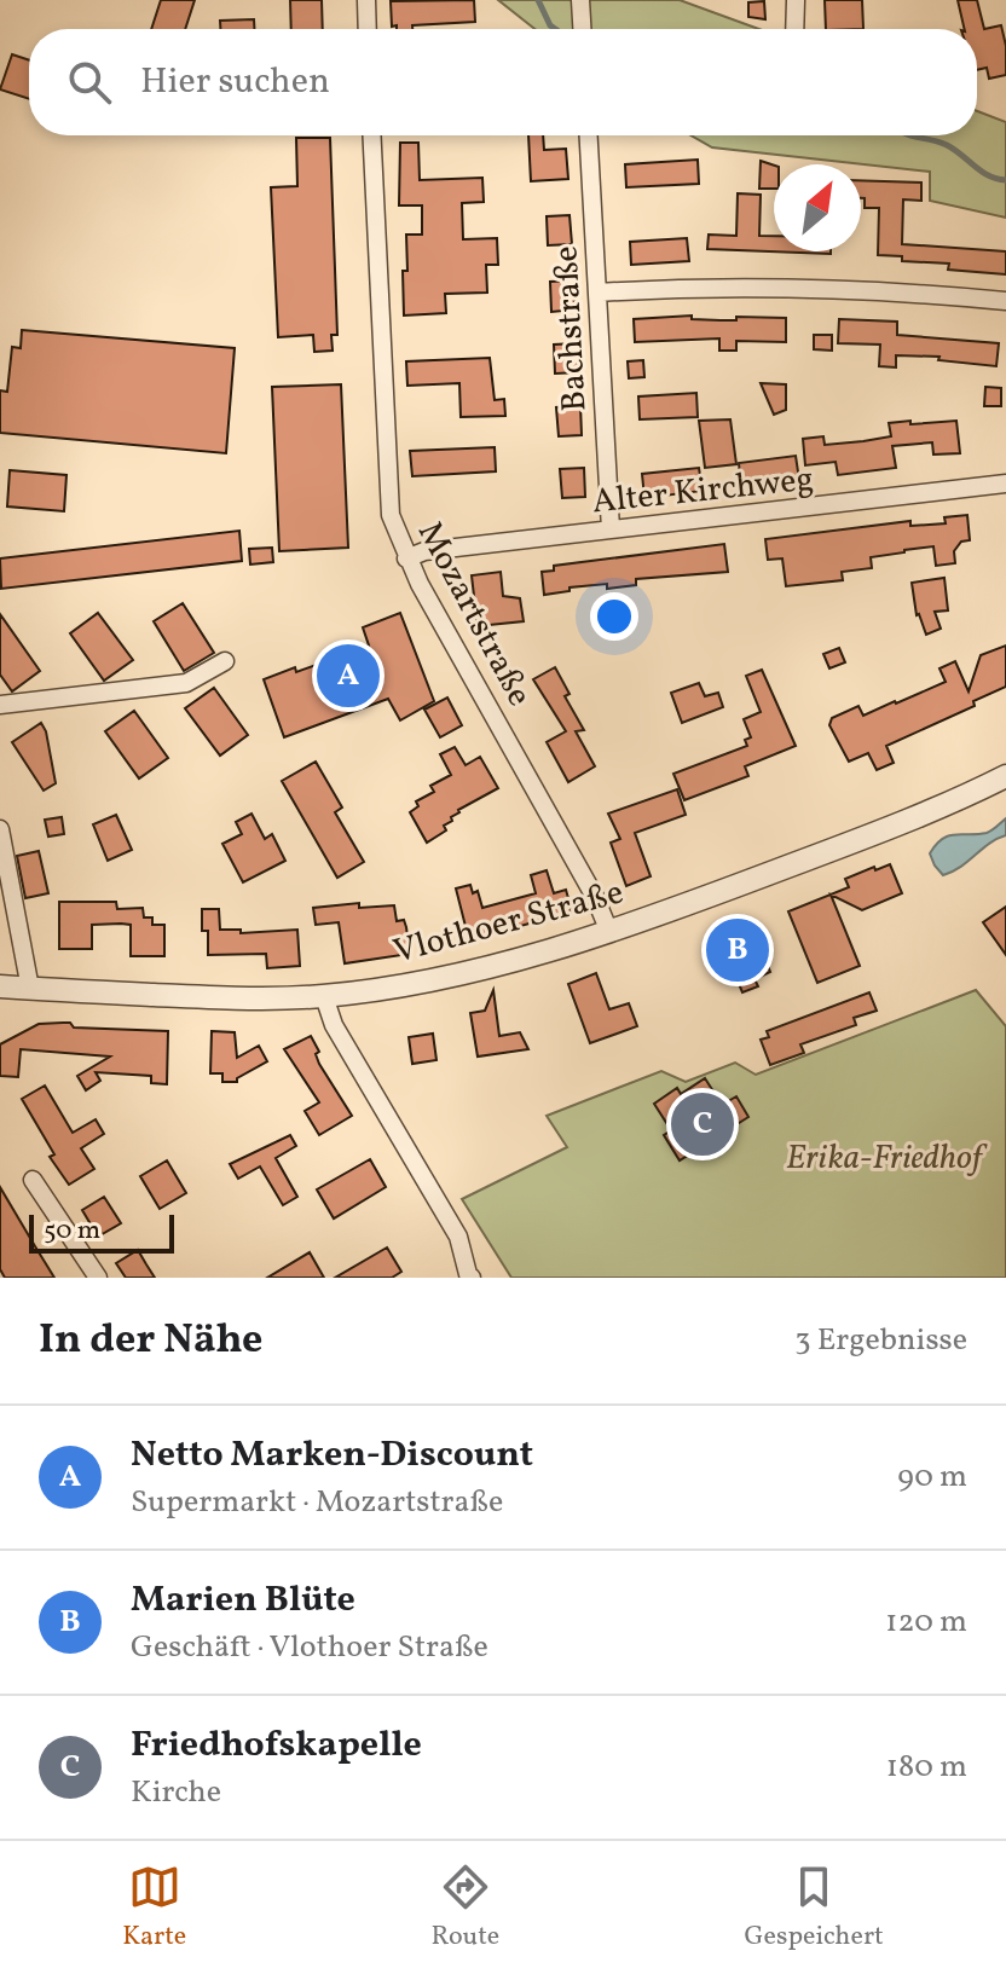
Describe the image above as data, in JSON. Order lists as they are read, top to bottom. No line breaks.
{"streets":{"street":["Bachstraße","Alter Kirchweg","Mozartstraße","Vlothoer Straße"]},"crossings":[["Bachstraße","Alter Kirchweg"],["Alter Kirchweg","Mozartstraße"],["Mozartstraße","Vlothoer Straße"]],"parks":["Erika-Friedhof"],"scale_bar":"50 m","north":"top right","page":{"search":"Hier suchen","pins":["A","B","C"],"scale":"50 m","heading":["In der Nähe","3 Ergebnisse"],"list":[{"mark":"A","name":"Netto Marken-Discount","note":"Supermarkt · Mozartstraße","value":"90 m"},{"mark":"B","name":"Marien Blüte","note":"Geschäft · Vlothoer Straße","value":"120 m"},{"mark":"C","name":"Friedhofskapelle","note":"Kirche","value":"180 m"}],"nav":["Karte","Route","Gespeichert"]}}
